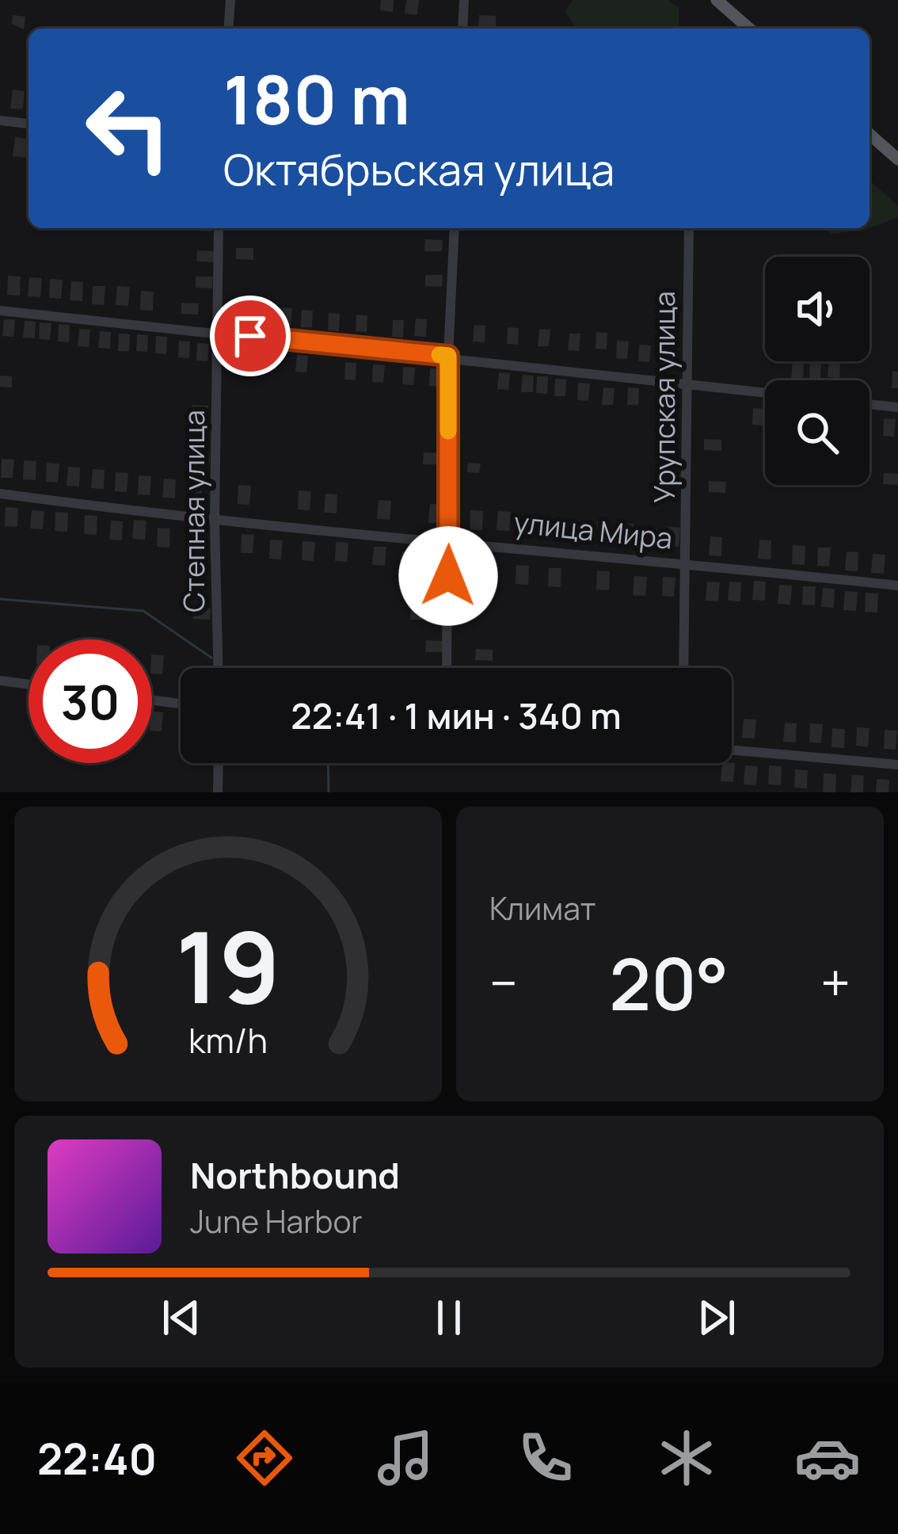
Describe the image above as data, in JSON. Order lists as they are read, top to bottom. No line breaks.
{"streets":{"street":["Урупская улица","Степная улица","улица Мира"]},"crossings":[["Урупская улица","улица Мира"],["Степная улица","улица Мира"]],"page":{"turn":["180 m","Октябрьская улица"],"limit":"30","trip":"22:41 · 1 мин · 340 m","tile":"Климат","heat":["−","20°","+"],"song":["Northbound","June Harbor"],"tabs":"22:40","gauge":["19","km/h"]}}
